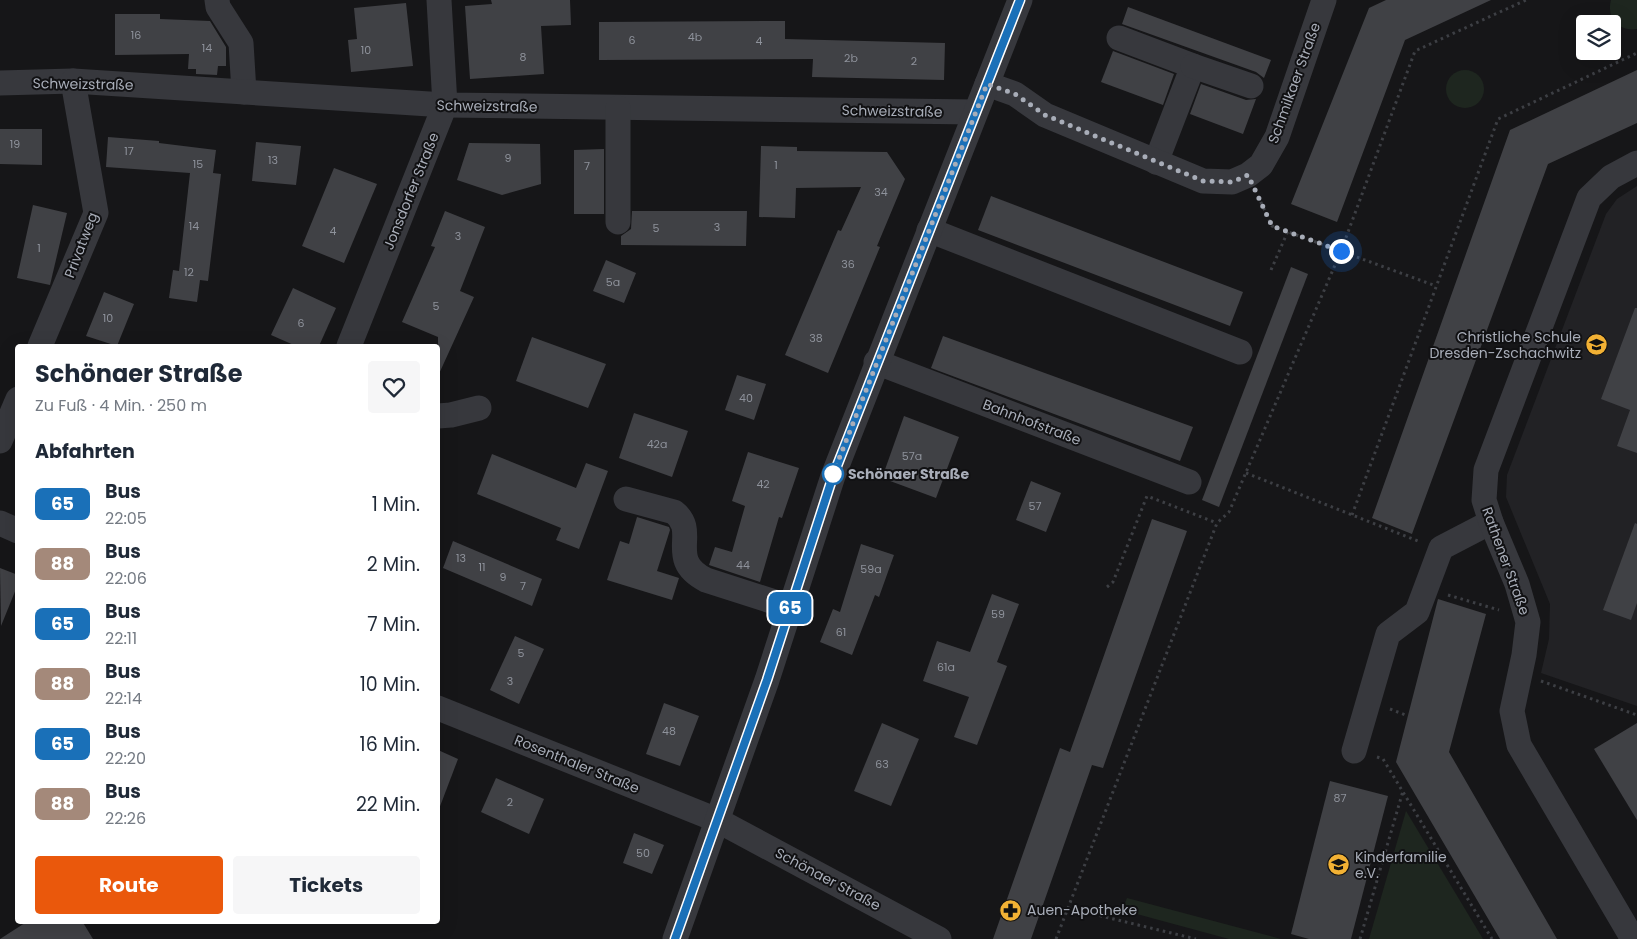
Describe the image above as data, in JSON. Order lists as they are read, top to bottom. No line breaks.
{"streets":{"street":["Schmilkaer Straße","Schweizstraße","Jonsdorfer Straße","Privatweg","Bahnhofstraße","Rathener Straße","Rosenthaler Straße","Schönaer Straße"]},"crossings":[["Schweizstraße","Jonsdorfer Straße"],["Schweizstraße","Privatweg"],["Rosenthaler Straße","Schönaer Straße"]],"places":{"school or university":["Christliche Schule Dresden-Zschachwitz","Kinderfamilie e.V."],"other":["Schönaer Straße"],"pharmacy":["Auen-Apotheke"]},"lines":["bus line 65"],"house_numbers":["16","4b","6","4","14","10","8","2b","2","19","17","9","13","15","1","7","34","14","3","5","4","3","1","36","12","5a","5","10","6","38","40","42a","57a","42","57","13","44","11","59a","9","7","59","61","5","61a","3","48","63","87","2","50"],"page":{"on_map":"65","heading":[["Schönaer Straße","Zu Fuß · 4 Min. · 250 m"],"Abfahrten"],"list":[{"mark":"65","name":"Bus","note":"22:05","value":"1 Min."},{"mark":"88","name":"Bus","note":"22:06","value":"2 Min."},{"mark":"65","name":"Bus","note":"22:11","value":"7 Min."},{"mark":"88","name":"Bus","note":"22:14","value":"10 Min."},{"mark":"65","name":"Bus","note":"22:20","value":"16 Min."},{"mark":"88","name":"Bus","note":"22:26","value":"22 Min."}],"buttons":["Route","Tickets"]}}
